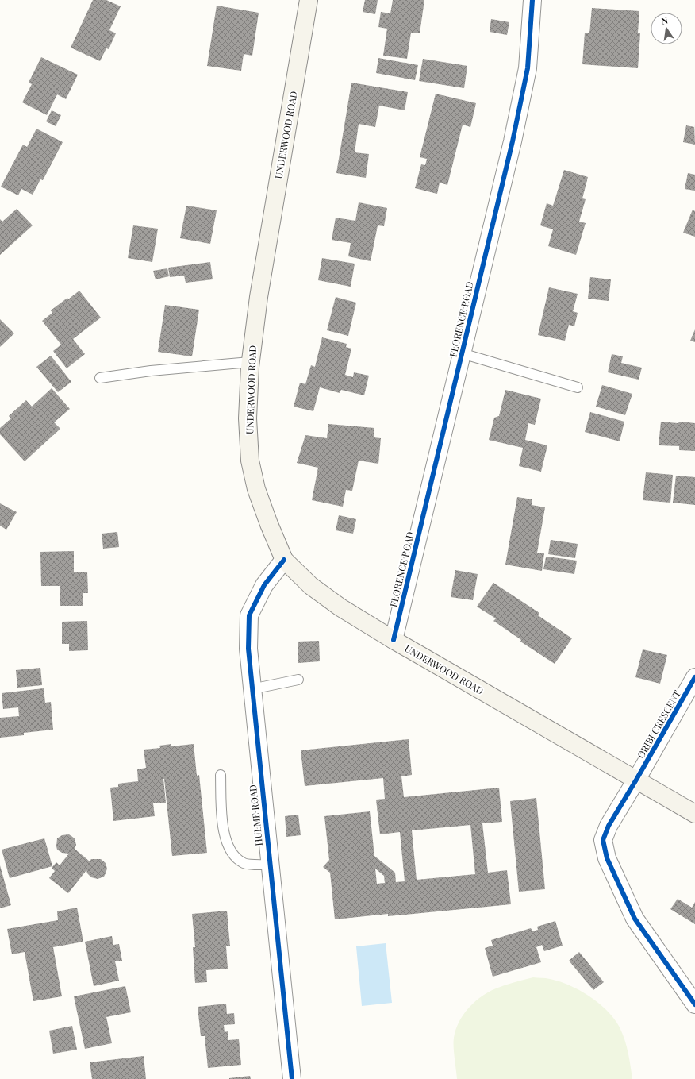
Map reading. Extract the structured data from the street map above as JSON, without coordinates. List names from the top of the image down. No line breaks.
{"streets":{"main road":["UNDERWOOD ROAD"],"street":["FLORENCE ROAD","ORIBI CRESCENT","HULME ROAD"]},"crossings":[["UNDERWOOD ROAD","FLORENCE ROAD"],["UNDERWOOD ROAD","ORIBI CRESCENT"],["UNDERWOOD ROAD","HULME ROAD"]],"north":"top"}
